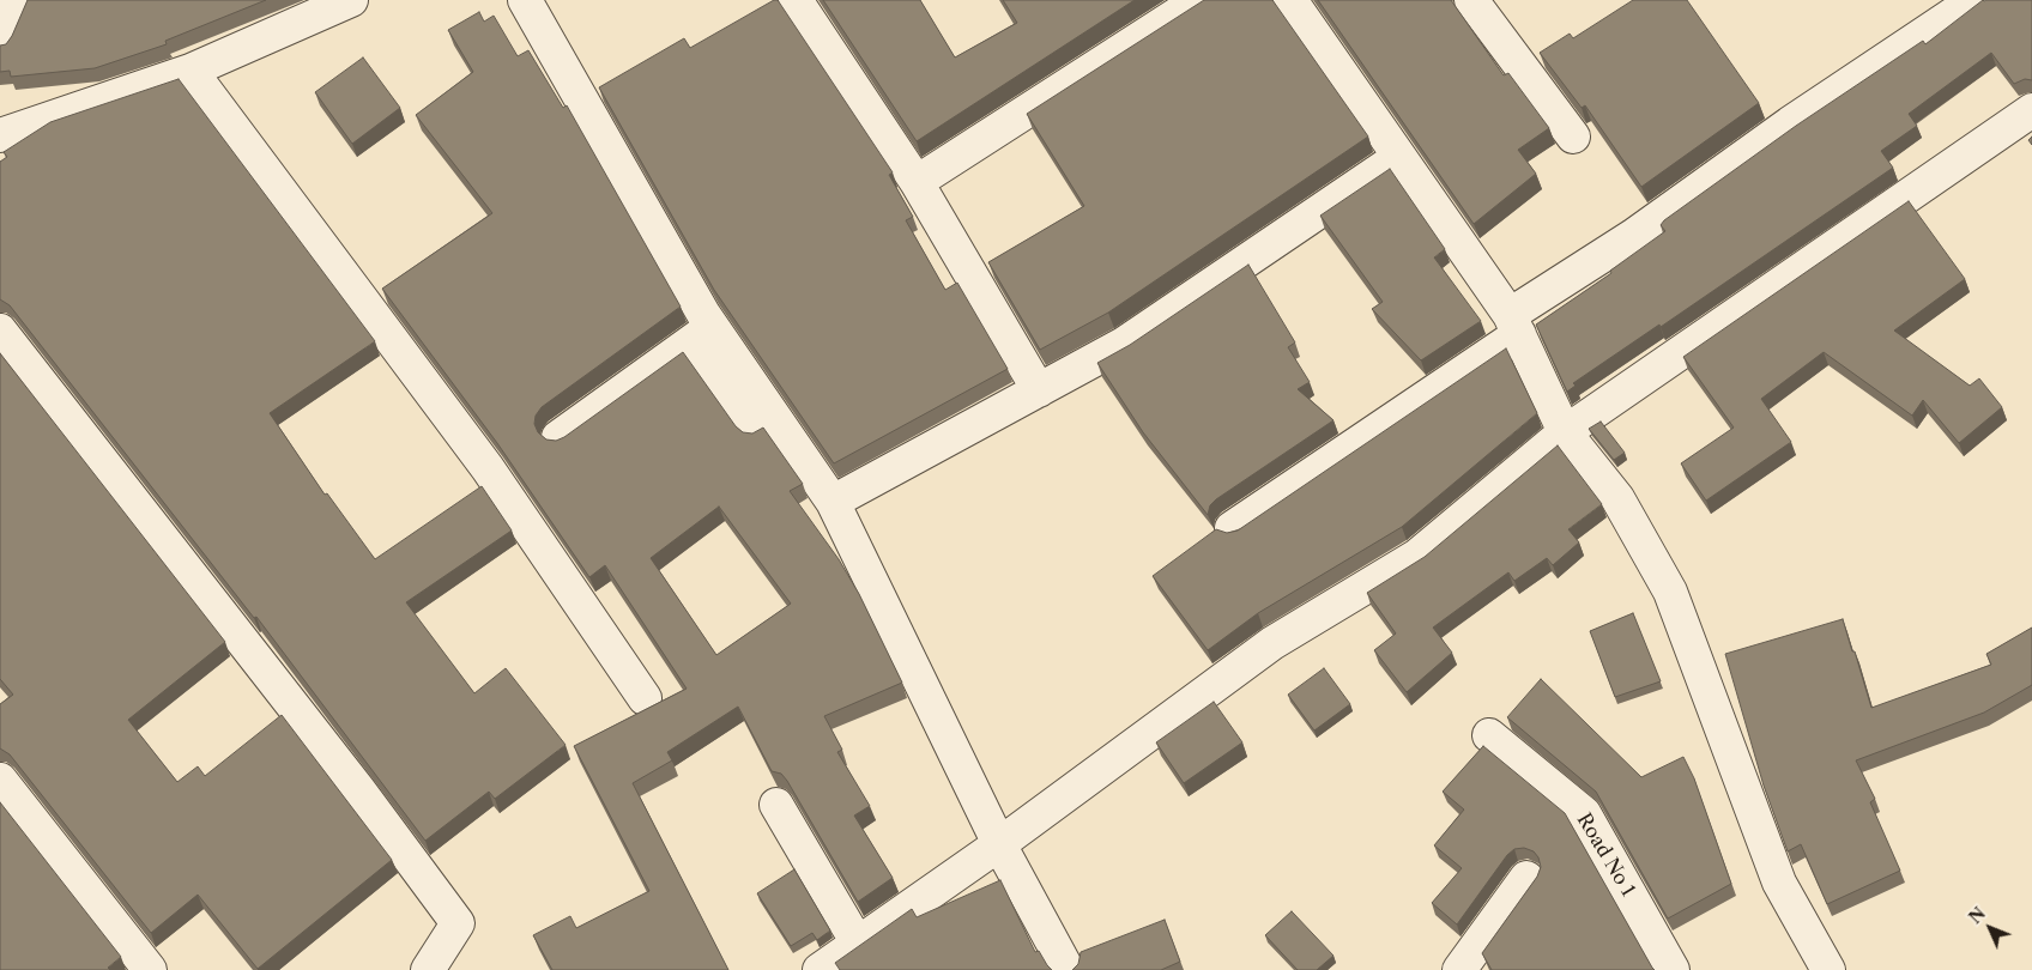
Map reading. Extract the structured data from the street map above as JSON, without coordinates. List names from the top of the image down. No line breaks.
{"streets":{"street":["Road No 1"]},"north":"top left"}
